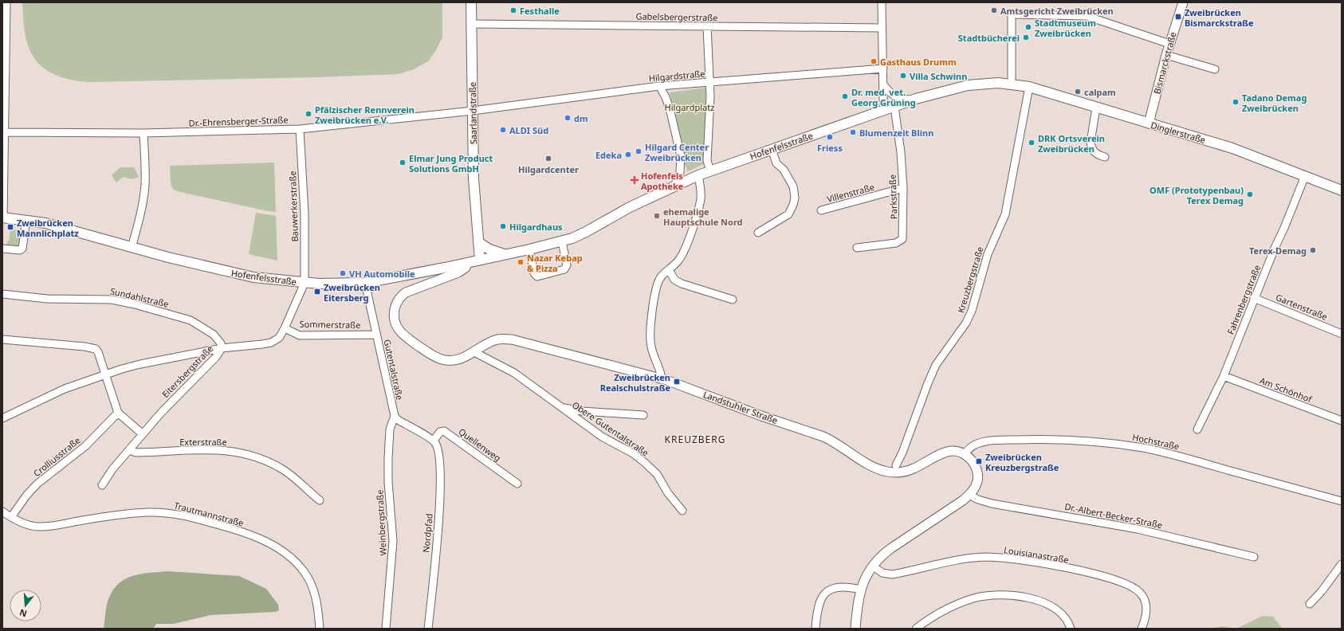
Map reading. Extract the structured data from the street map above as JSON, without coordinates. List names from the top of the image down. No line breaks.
{"streets":{"main road":["Saarlandstraße","Dinglerstraße","Hofenfelsstraße"],"street":["Gabelsbergerstraße","Bismarckstraße","Hilgardstraße","Dr.-Ehrensberger-Straße","Villenstraße","Parkstraße","Bauwerkerstraße","Kreuzbergstraße","Sundahlstraße","Fahrenbergstraße","Gartenstraße","Sommerstraße","Gutentalstraße","Eitersbergstraße","Am Schönhof","Landstuhler Straße","Obere Gutentalstraße","Exterstraße","Hochstraße","Quellenweg","Crolliusstraße","Trautmannstraße","Dr.-Albert-Becker-Straße","Weinbergstraße","Nordpfad","Louisianastraße"]},"crossings":[["Gabelsbergerstraße","Saarlandstraße"],["Bismarckstraße","Dinglerstraße"],["Hilgardstraße","Saarlandstraße"],["Hilgardstraße","Dr.-Ehrensberger-Straße"],["Saarlandstraße","Dr.-Ehrensberger-Straße"],["Saarlandstraße","Hofenfelsstraße"],["Dr.-Ehrensberger-Straße","Bauwerkerstraße"],["Dinglerstraße","Hofenfelsstraße"],["Dinglerstraße","Kreuzbergstraße"],["Dinglerstraße","Fahrenbergstraße"],["Hofenfelsstraße","Parkstraße"],["Hofenfelsstraße","Bauwerkerstraße"],["Hofenfelsstraße","Gutentalstraße"],["Hofenfelsstraße","Eitersbergstraße"],["Hofenfelsstraße","Landstuhler Straße"],["Villenstraße","Parkstraße"],["Bauwerkerstraße","Eitersbergstraße"],["Sundahlstraße","Eitersbergstraße"],["Fahrenbergstraße","Gartenstraße"],["Fahrenbergstraße","Am Schönhof"],["Sommerstraße","Gutentalstraße"],["Sommerstraße","Eitersbergstraße"],["Gutentalstraße","Weinbergstraße"],["Eitersbergstraße","Exterstraße"],["Landstuhler Straße","Obere Gutentalstraße"],["Landstuhler Straße","Hochstraße"],["Quellenweg","Nordpfad"],["Crolliusstraße","Trautmannstraße"]],"districts":["KREUZBERG"],"parks":["Hilgardplatz"],"places":{"other":["Festhalle","Amtsgericht Zweibrücken","Stadtmuseum Zweibrücken","Stadtbücherei","Gasthaus Drumm","Villa Schwinn","calpam","Dr. med. vet. Georg Grüning","Tadano Demag Zweibrücken","Pfälzischer Rennverein Zweibrücken e.V.","dm","ALDI Süd","Blumenzeit Blinn","Friess","DRK Ortsverein Zweibrücken","Hilgard Center Zweibrücken","Edeka","Hilgardcenter","Elmar Jung Product Solutions GmbH","OMF (Prototypenbau) Terex Demag","ehemalige Hauptschule Nord","Hilgardhaus","Terex-Demag","Nazar Kebap & Pizza","VH Automobile"],"transit":["Zweibrücken Bismarckstraße","Zweibrücken Mannlichplatz","Zweibrücken Eitersberg","Zweibrücken Realschulstraße","Zweibrücken Kreuzbergstraße"],"health":["Hofenfels Apotheke"]},"north":"bottom"}
